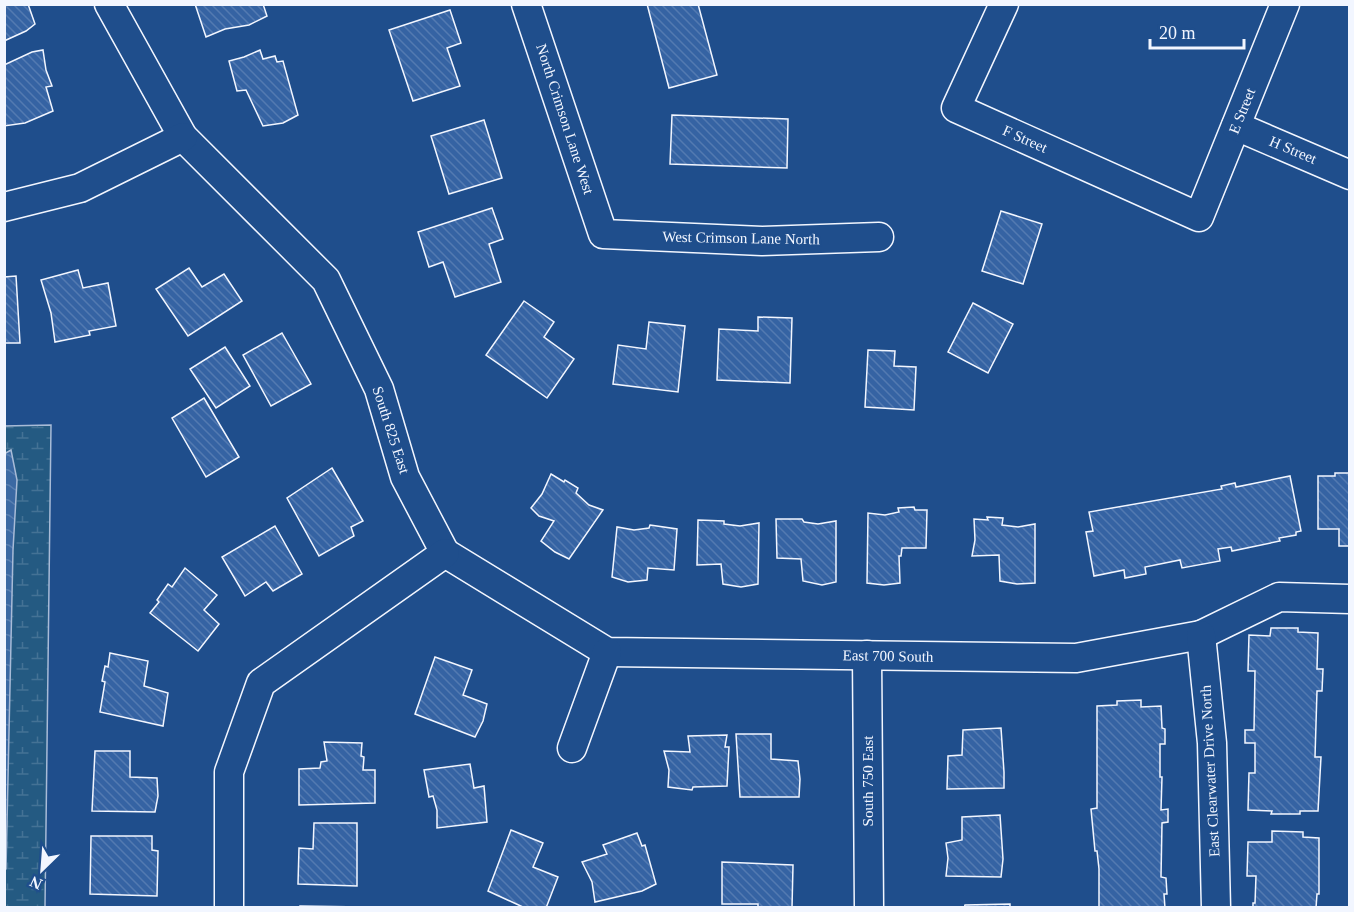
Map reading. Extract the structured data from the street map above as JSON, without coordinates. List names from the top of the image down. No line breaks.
{"streets":{"street":["E Street","North Crimson Lane West","F Street","H Street","West Crimson Lane North","South 825 East","East 700 South","East Clearwater Drive North","South 750 East"]},"crossings":[["E Street","F Street"],["E Street","H Street"],["North Crimson Lane West","West Crimson Lane North"],["East 700 South","East Clearwater Drive North"],["East 700 South","South 750 East"]],"scale_bar":"20 m","north":"bottom left"}
